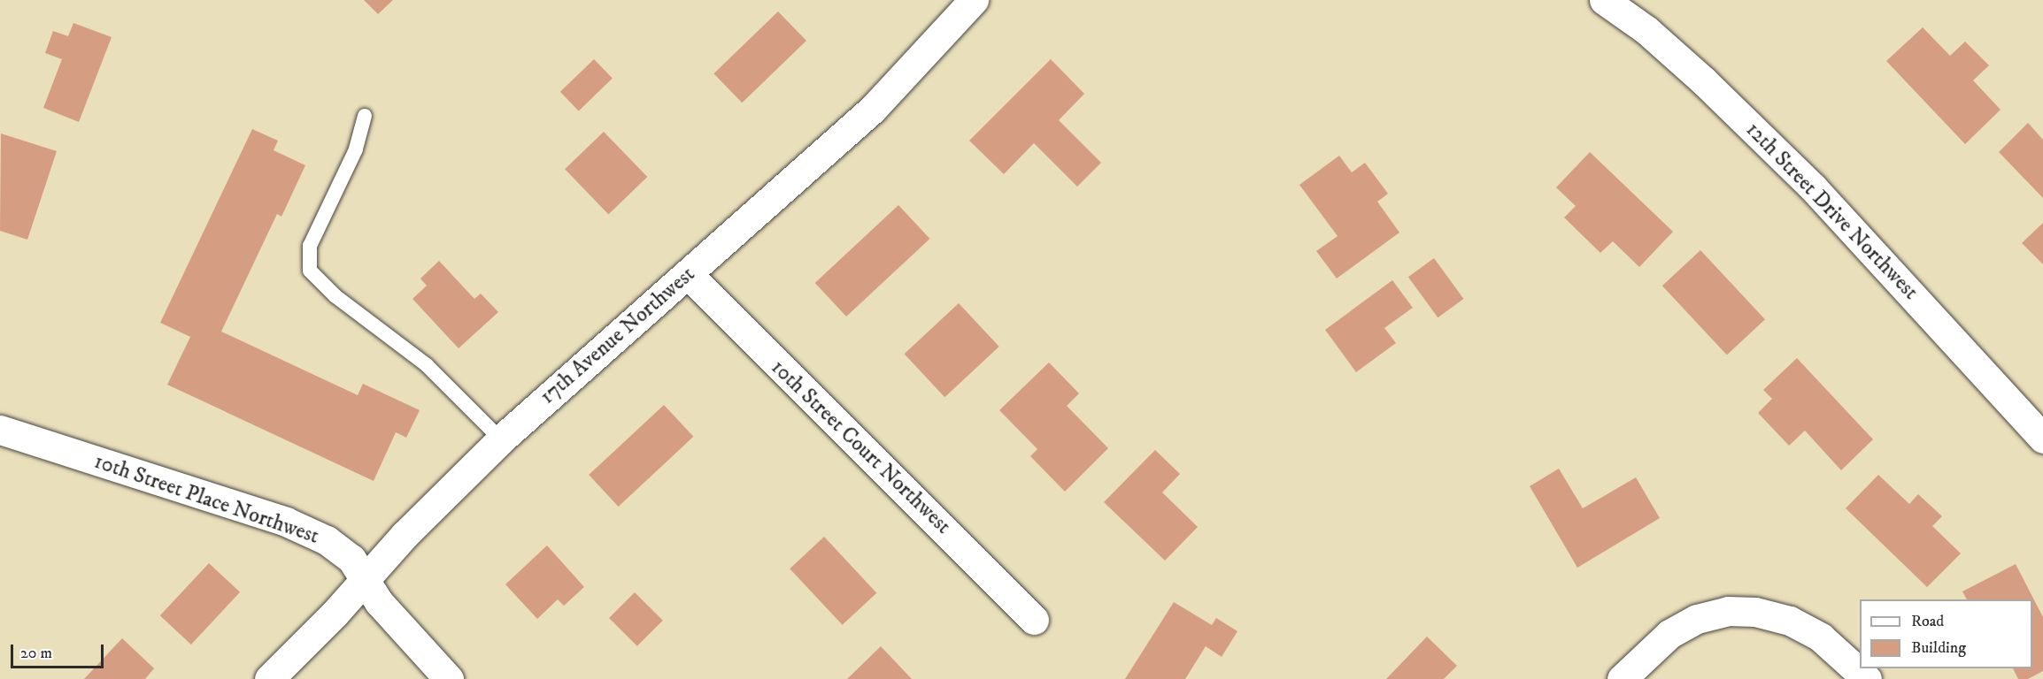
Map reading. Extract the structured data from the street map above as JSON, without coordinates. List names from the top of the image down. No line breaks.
{"streets":{"street":["12th Street Drive Northwest","17th Avenue Northwest","10th Street Court Northwest","10th Street Place Northwest"]},"crossings":[["17th Avenue Northwest","10th Street Court Northwest"],["17th Avenue Northwest","10th Street Place Northwest"]],"legend":["Road","Building"],"scale_bar":"20 m"}
